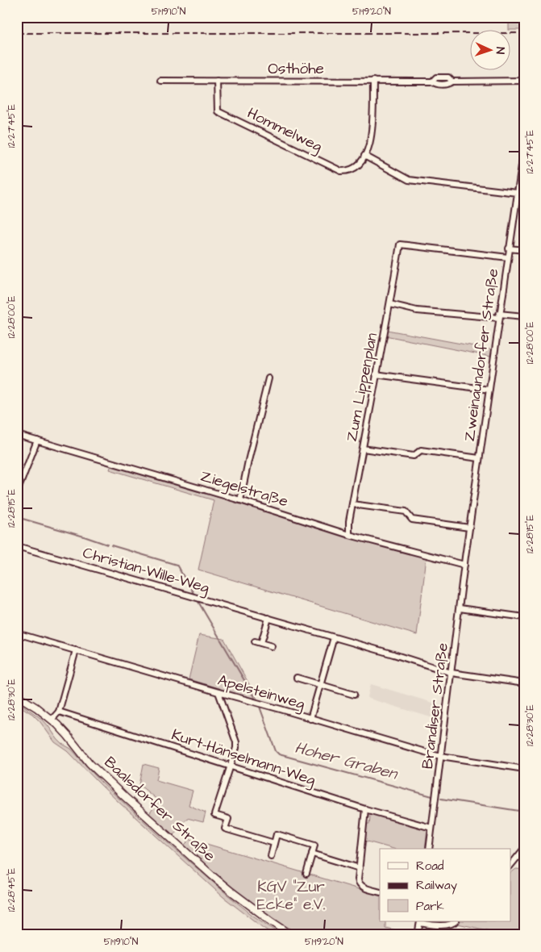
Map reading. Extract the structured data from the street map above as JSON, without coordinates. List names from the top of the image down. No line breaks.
{"streets":{"main road":["Baalsdorfer Straße"],"street":["Osthöhe","Hommelweg","Zweinaundorfer Straße","Zum Lippenplan","Ziegelstraße","Christian-Wille-Weg","Apelsteinweg","Brandiser Straße","Kurt-Hänselmann-Weg"]},"crossings":[["Osthöhe","Hommelweg"],["Zweinaundorfer Straße","Zum Lippenplan"],["Zweinaundorfer Straße","Ziegelstraße"],["Zweinaundorfer Straße","Brandiser Straße"],["Zum Lippenplan","Ziegelstraße"],["Ziegelstraße","Brandiser Straße"],["Christian-Wille-Weg","Brandiser Straße"],["Apelsteinweg","Brandiser Straße"],["Brandiser Straße","Kurt-Hänselmann-Weg"]],"water":["Hoher Graben"],"parks":["KGV \"Zur Ecke\" e.V."],"legend":["Road","Railway","Park"],"north":"right","coordinates":["51°19'10\"N","51°19'20\"N","12°27'45\"E","12°28'00\"E","12°28'15\"E","12°28'30\"E","12°28'45\"E"]}
